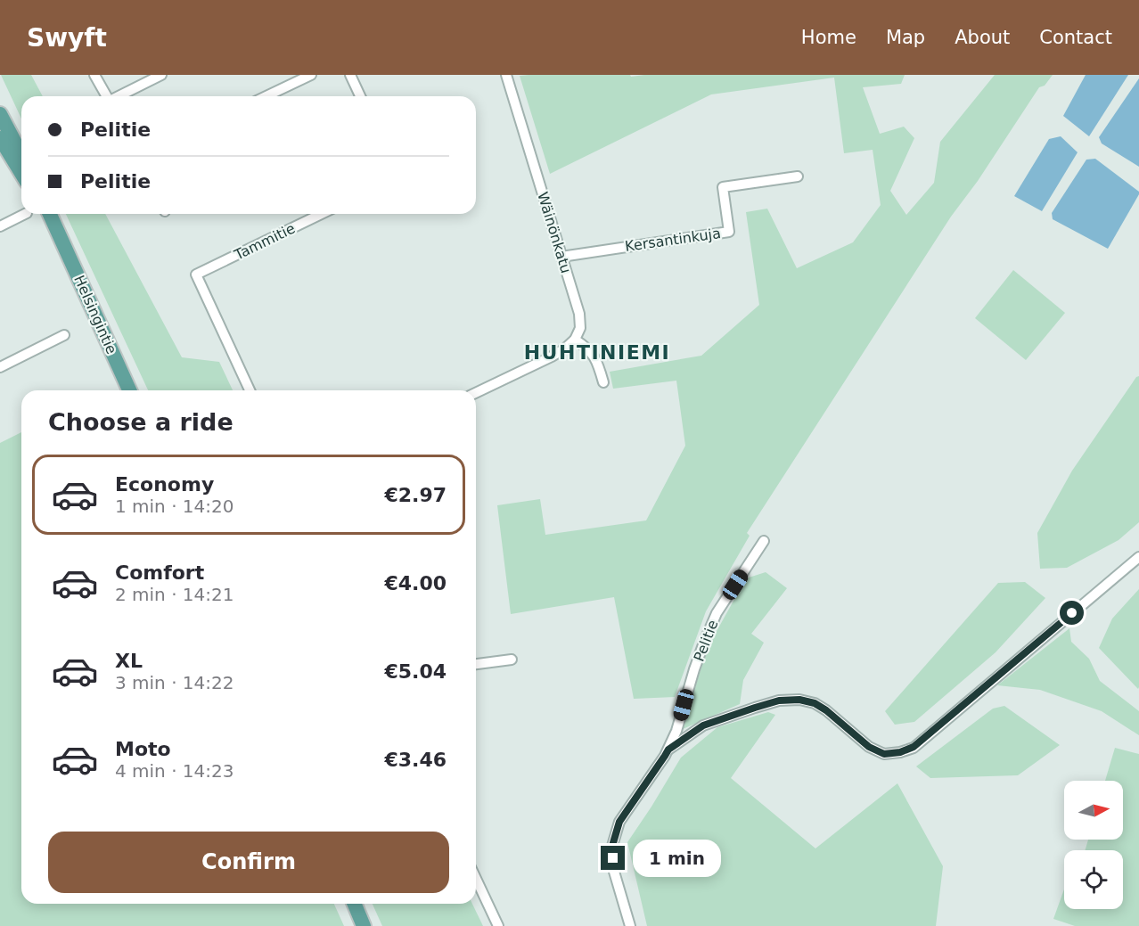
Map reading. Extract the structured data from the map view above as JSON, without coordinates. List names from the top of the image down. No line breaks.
{"streets":{"main road":["Helsingintie"],"street":["Wäinönkatu","Kersantinkuja","Tammitie","Pelitie"]},"crossings":[["Wäinönkatu","Kersantinkuja"]],"districts":["HUHTINIEMI"],"north":"right","page":{"header":"Swyft","nav":["Home","Map","About","Contact"],"banner":["Pelitie","Pelitie"],"heading":"Choose a ride","list":[{"name":"Economy","note":"1 min · 14:20","value":"€2.97"},{"name":"Comfort","note":"2 min · 14:21","value":"€4.00"},{"name":"XL","note":"3 min · 14:22","value":"€5.04"},{"name":"Moto","note":"4 min · 14:23","value":"€3.46"}],"buttons":"Confirm","bubble":"1 min"}}
